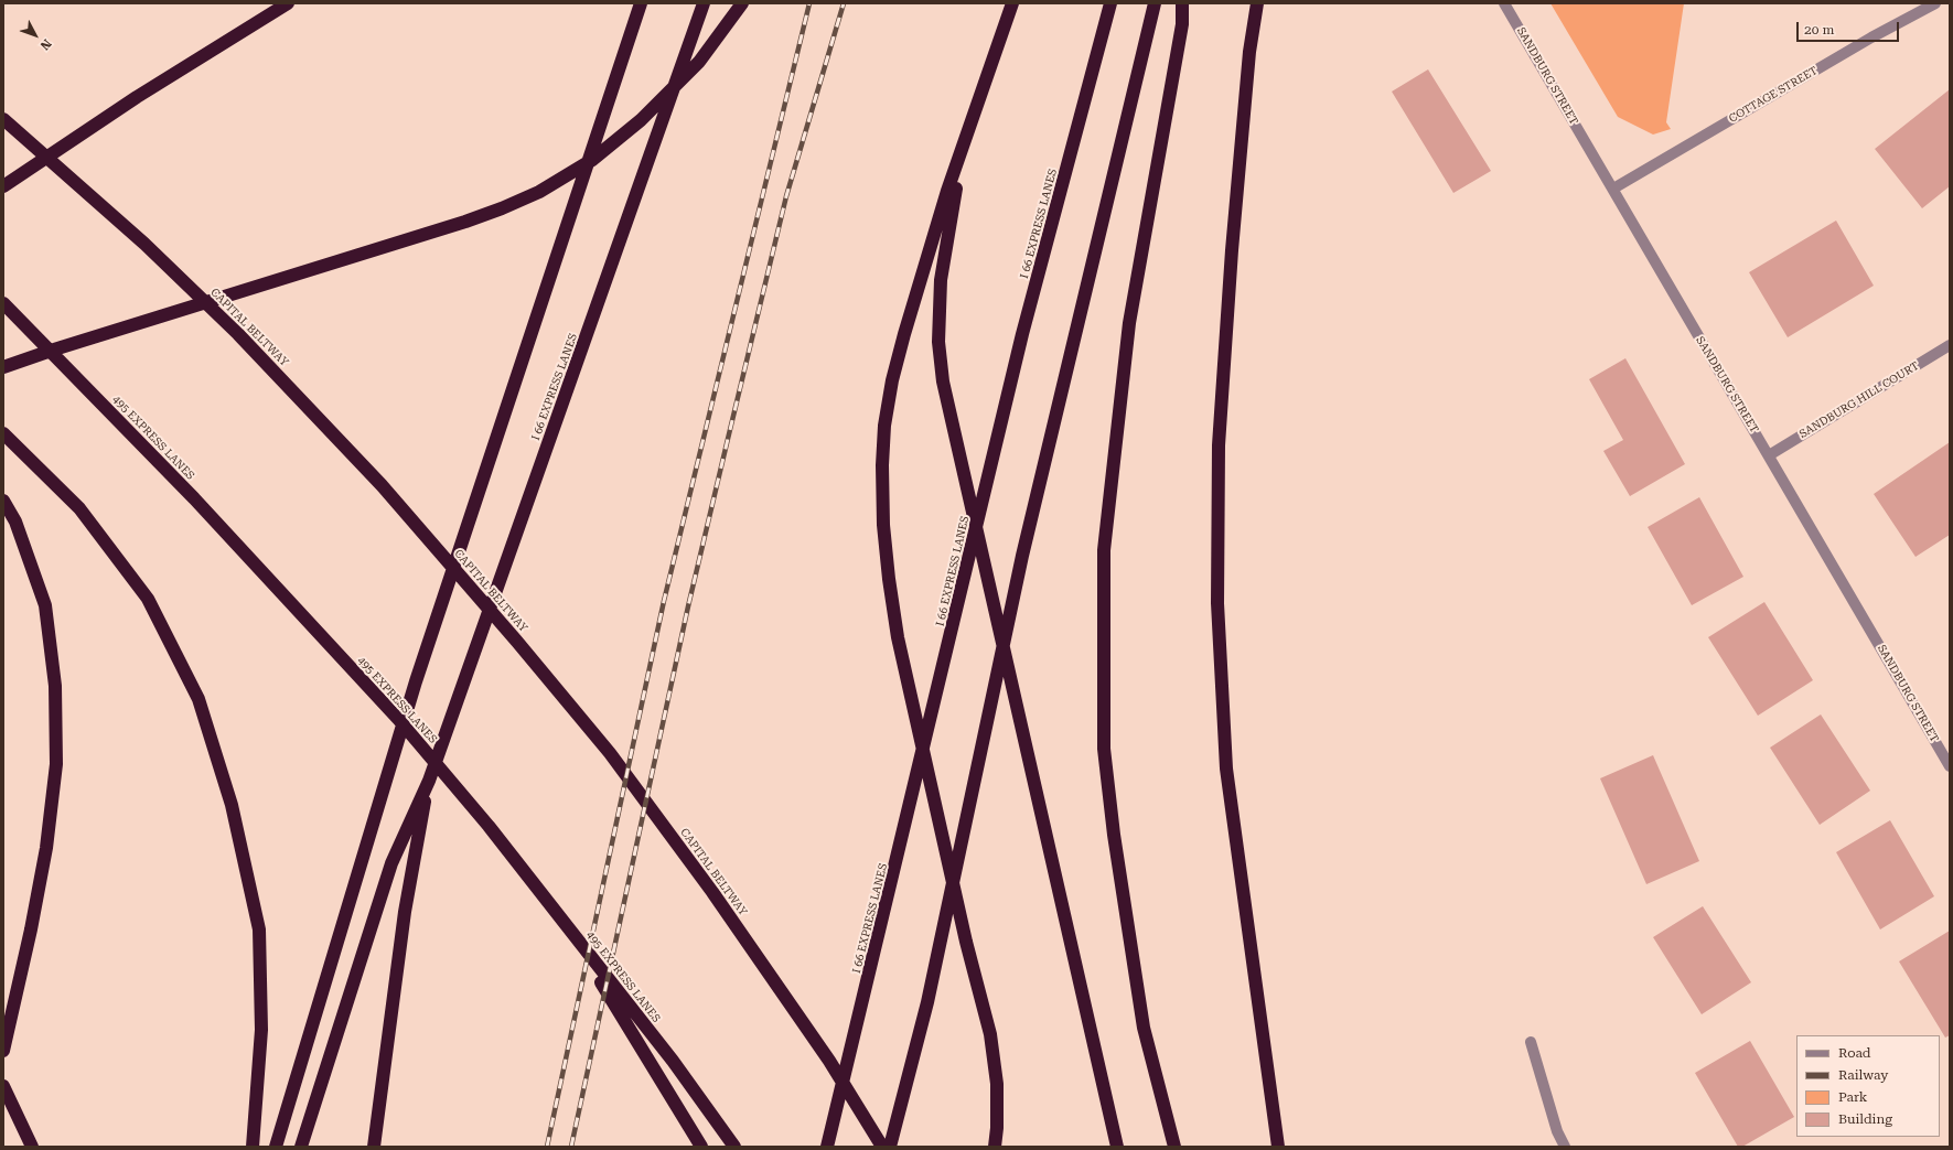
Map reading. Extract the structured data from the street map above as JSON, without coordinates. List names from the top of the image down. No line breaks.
{"streets":{"highway":["I 66 EXPRESS LANES","CAPITAL BELTWAY","495 EXPRESS LANES"],"street":["SANDBURG STREET","COTTAGE STREET","SANDBURG HILL COURT"]},"crossings":[["SANDBURG STREET","COTTAGE STREET"],["SANDBURG STREET","SANDBURG HILL COURT"]],"legend":["Road","Railway","Park","Building"],"scale_bar":"20 m","north":"bottom right"}
